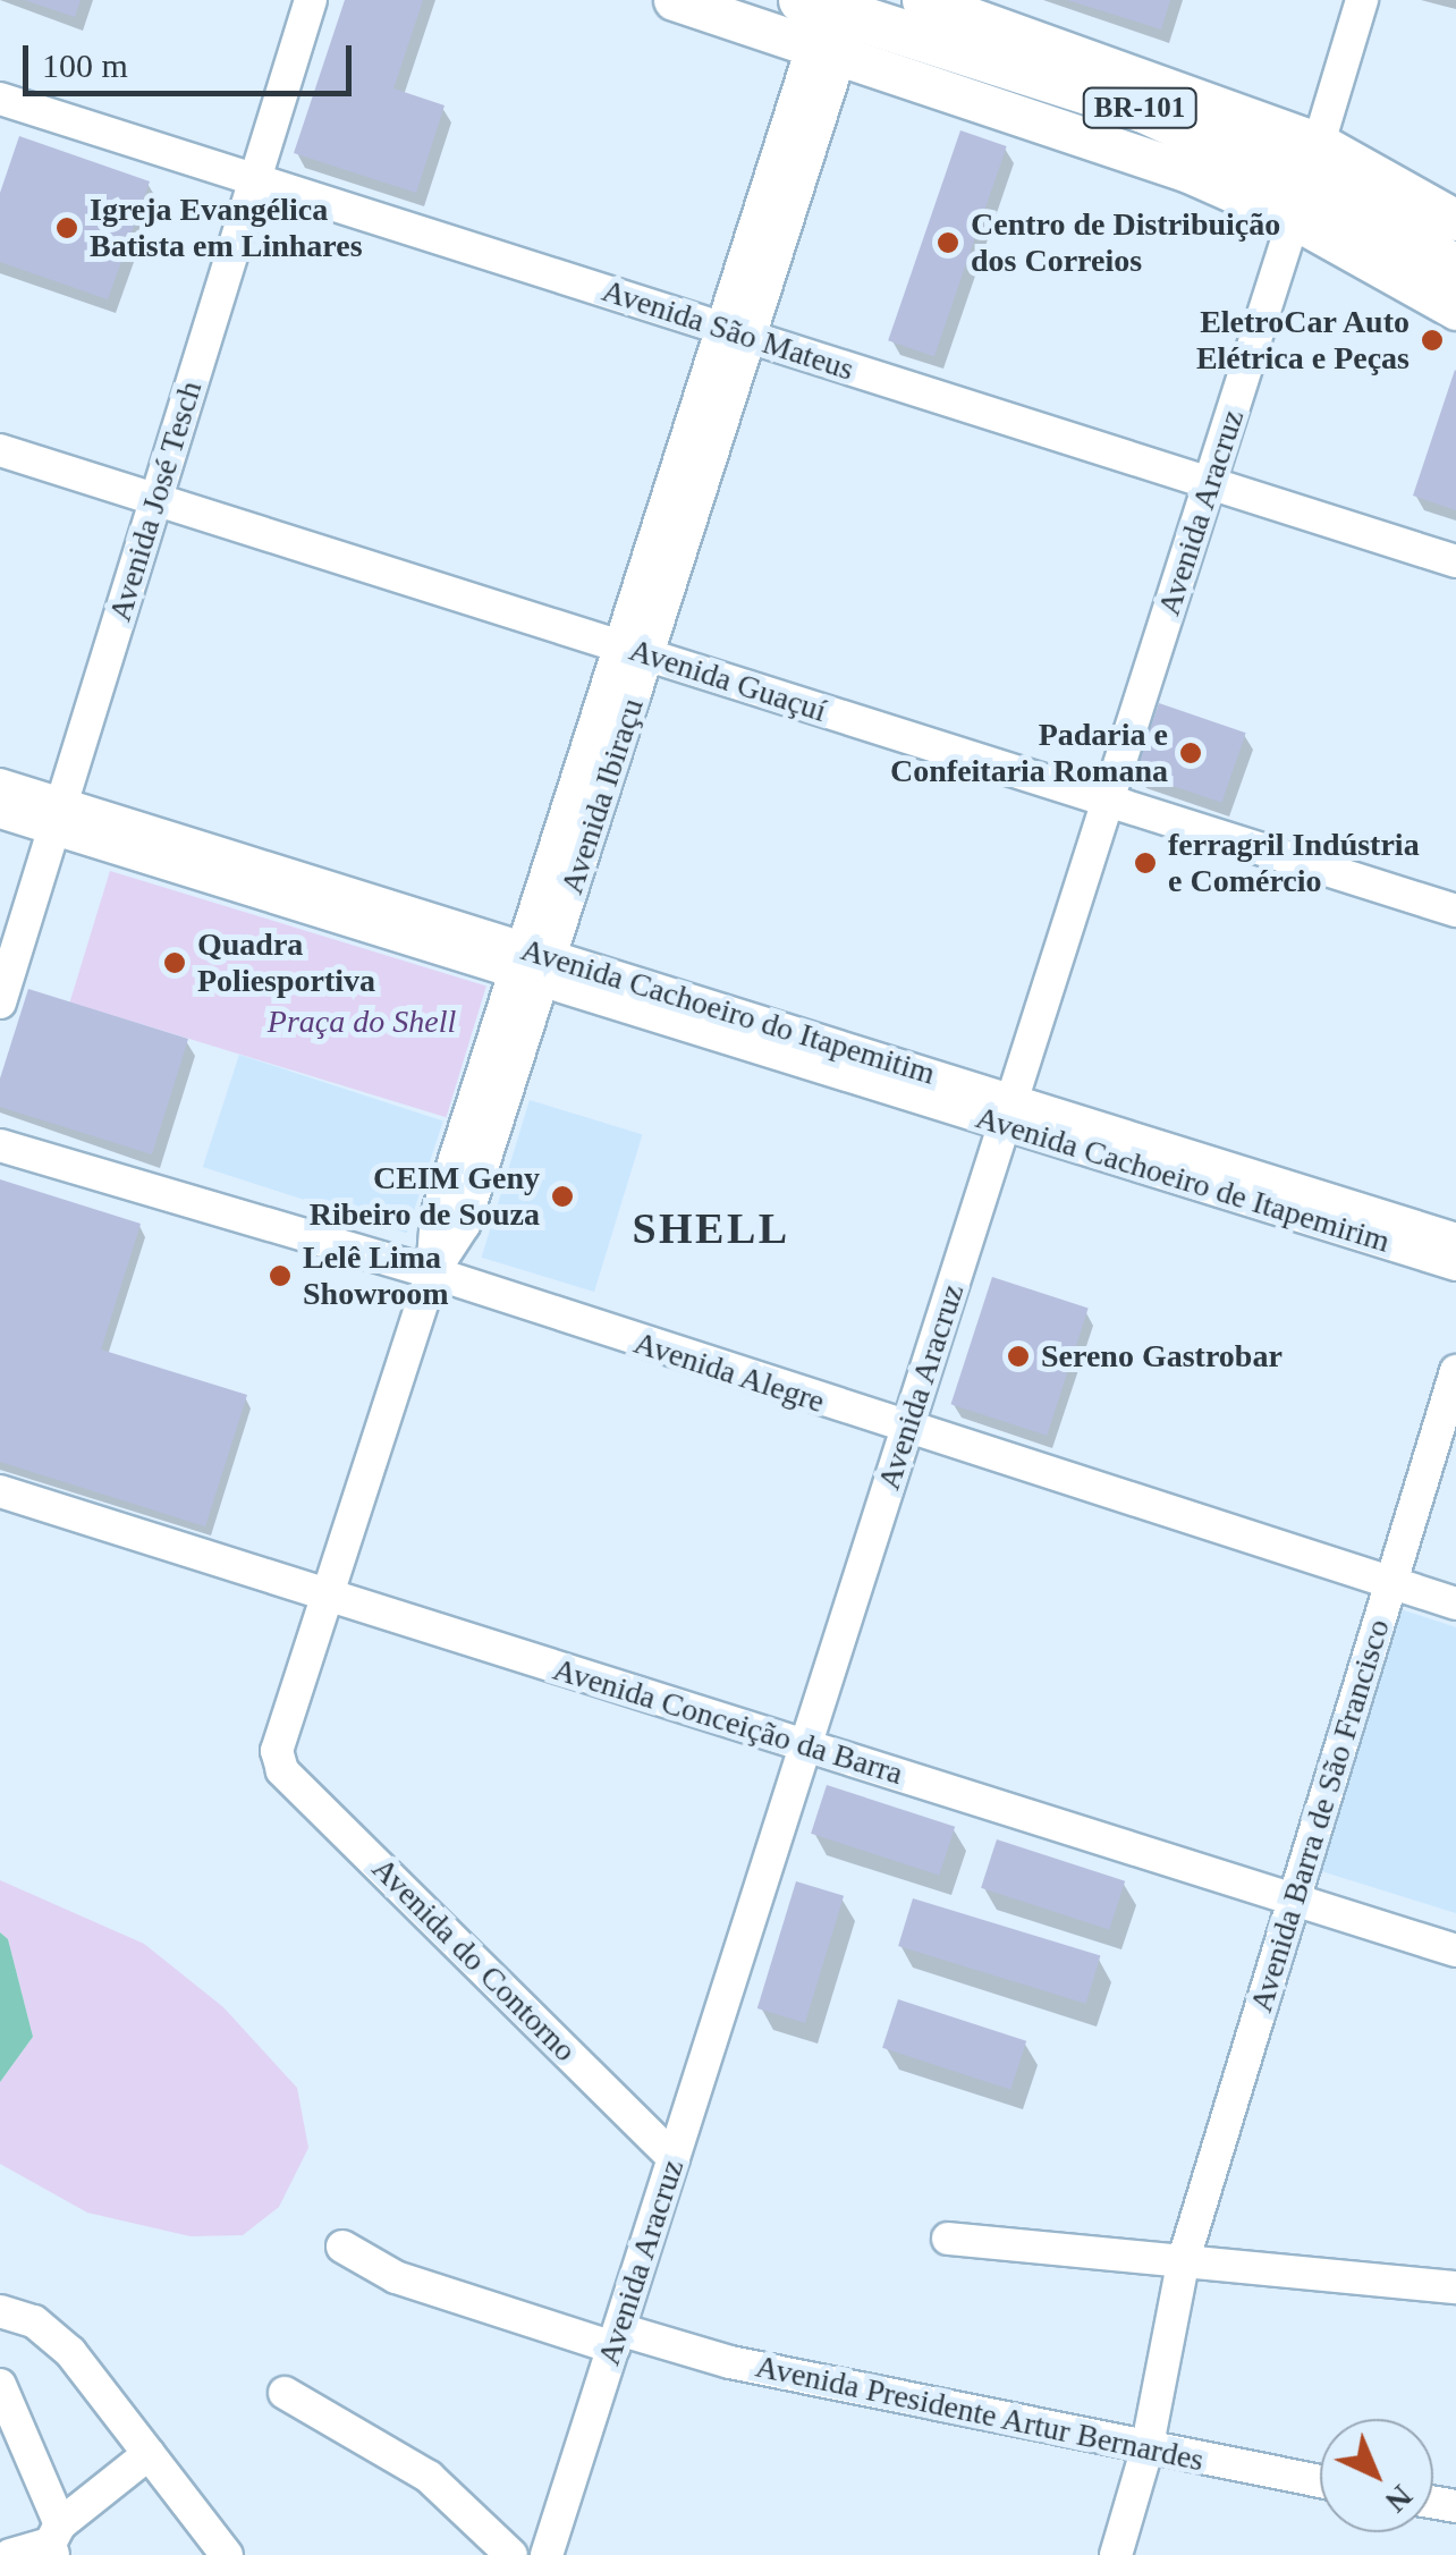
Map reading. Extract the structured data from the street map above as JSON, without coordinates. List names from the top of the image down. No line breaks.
{"streets":{"highway":["BR-101"],"street":["Avenida São Mateus","Avenida José Tesch","Avenida Aracruz","Avenida Guaçuí","Avenida Ibiraçu","Avenida Cachoeiro de Itapemirim","Avenida Alegre","Avenida Conceição da Barra","Avenida Barra de São Francisco","Avenida do Contorno","Avenida Presidente Artur Bernardes"]},"crossings":[["Avenida São Mateus","Avenida José Tesch"],["Avenida São Mateus","Avenida Aracruz"],["Avenida São Mateus","Avenida Ibiraçu"],["Avenida José Tesch","Avenida Guaçuí"],["Avenida José Tesch","Avenida Cachoeiro de Itapemirim"],["Avenida Aracruz","Avenida Guaçuí"],["Avenida Aracruz","Avenida Cachoeiro de Itapemirim"],["Avenida Aracruz","Avenida Alegre"],["Avenida Aracruz","Avenida Conceição da Barra"],["Avenida Aracruz","Avenida do Contorno"],["Avenida Aracruz","Avenida Presidente Artur Bernardes"],["Avenida Guaçuí","Avenida Ibiraçu"],["Avenida Ibiraçu","Avenida Cachoeiro de Itapemirim"],["Avenida Ibiraçu","Avenida Alegre"],["Avenida Ibiraçu","Avenida Conceição da Barra"],["Avenida Ibiraçu","Avenida do Contorno"],["Avenida Alegre","Avenida Barra de São Francisco"],["Avenida Conceição da Barra","Avenida Barra de São Francisco"],["Avenida Barra de São Francisco","Avenida Presidente Artur Bernardes"]],"districts":["SHELL"],"parks":["Praça do Shell"],"places":["Igreja Evangélica Batista em Linhares","Centro de Distribuição dos Correios","EletroCar Auto Elétrica e Peças","Padaria e Confeitaria Romana","ferragril Indústria e Comércio","Quadra Poliesportiva","CEIM Geny Ribeiro de Souza","Lelê Lima Showroom","Sereno Gastrobar"],"scale_bar":"100 m","north":"bottom right"}
